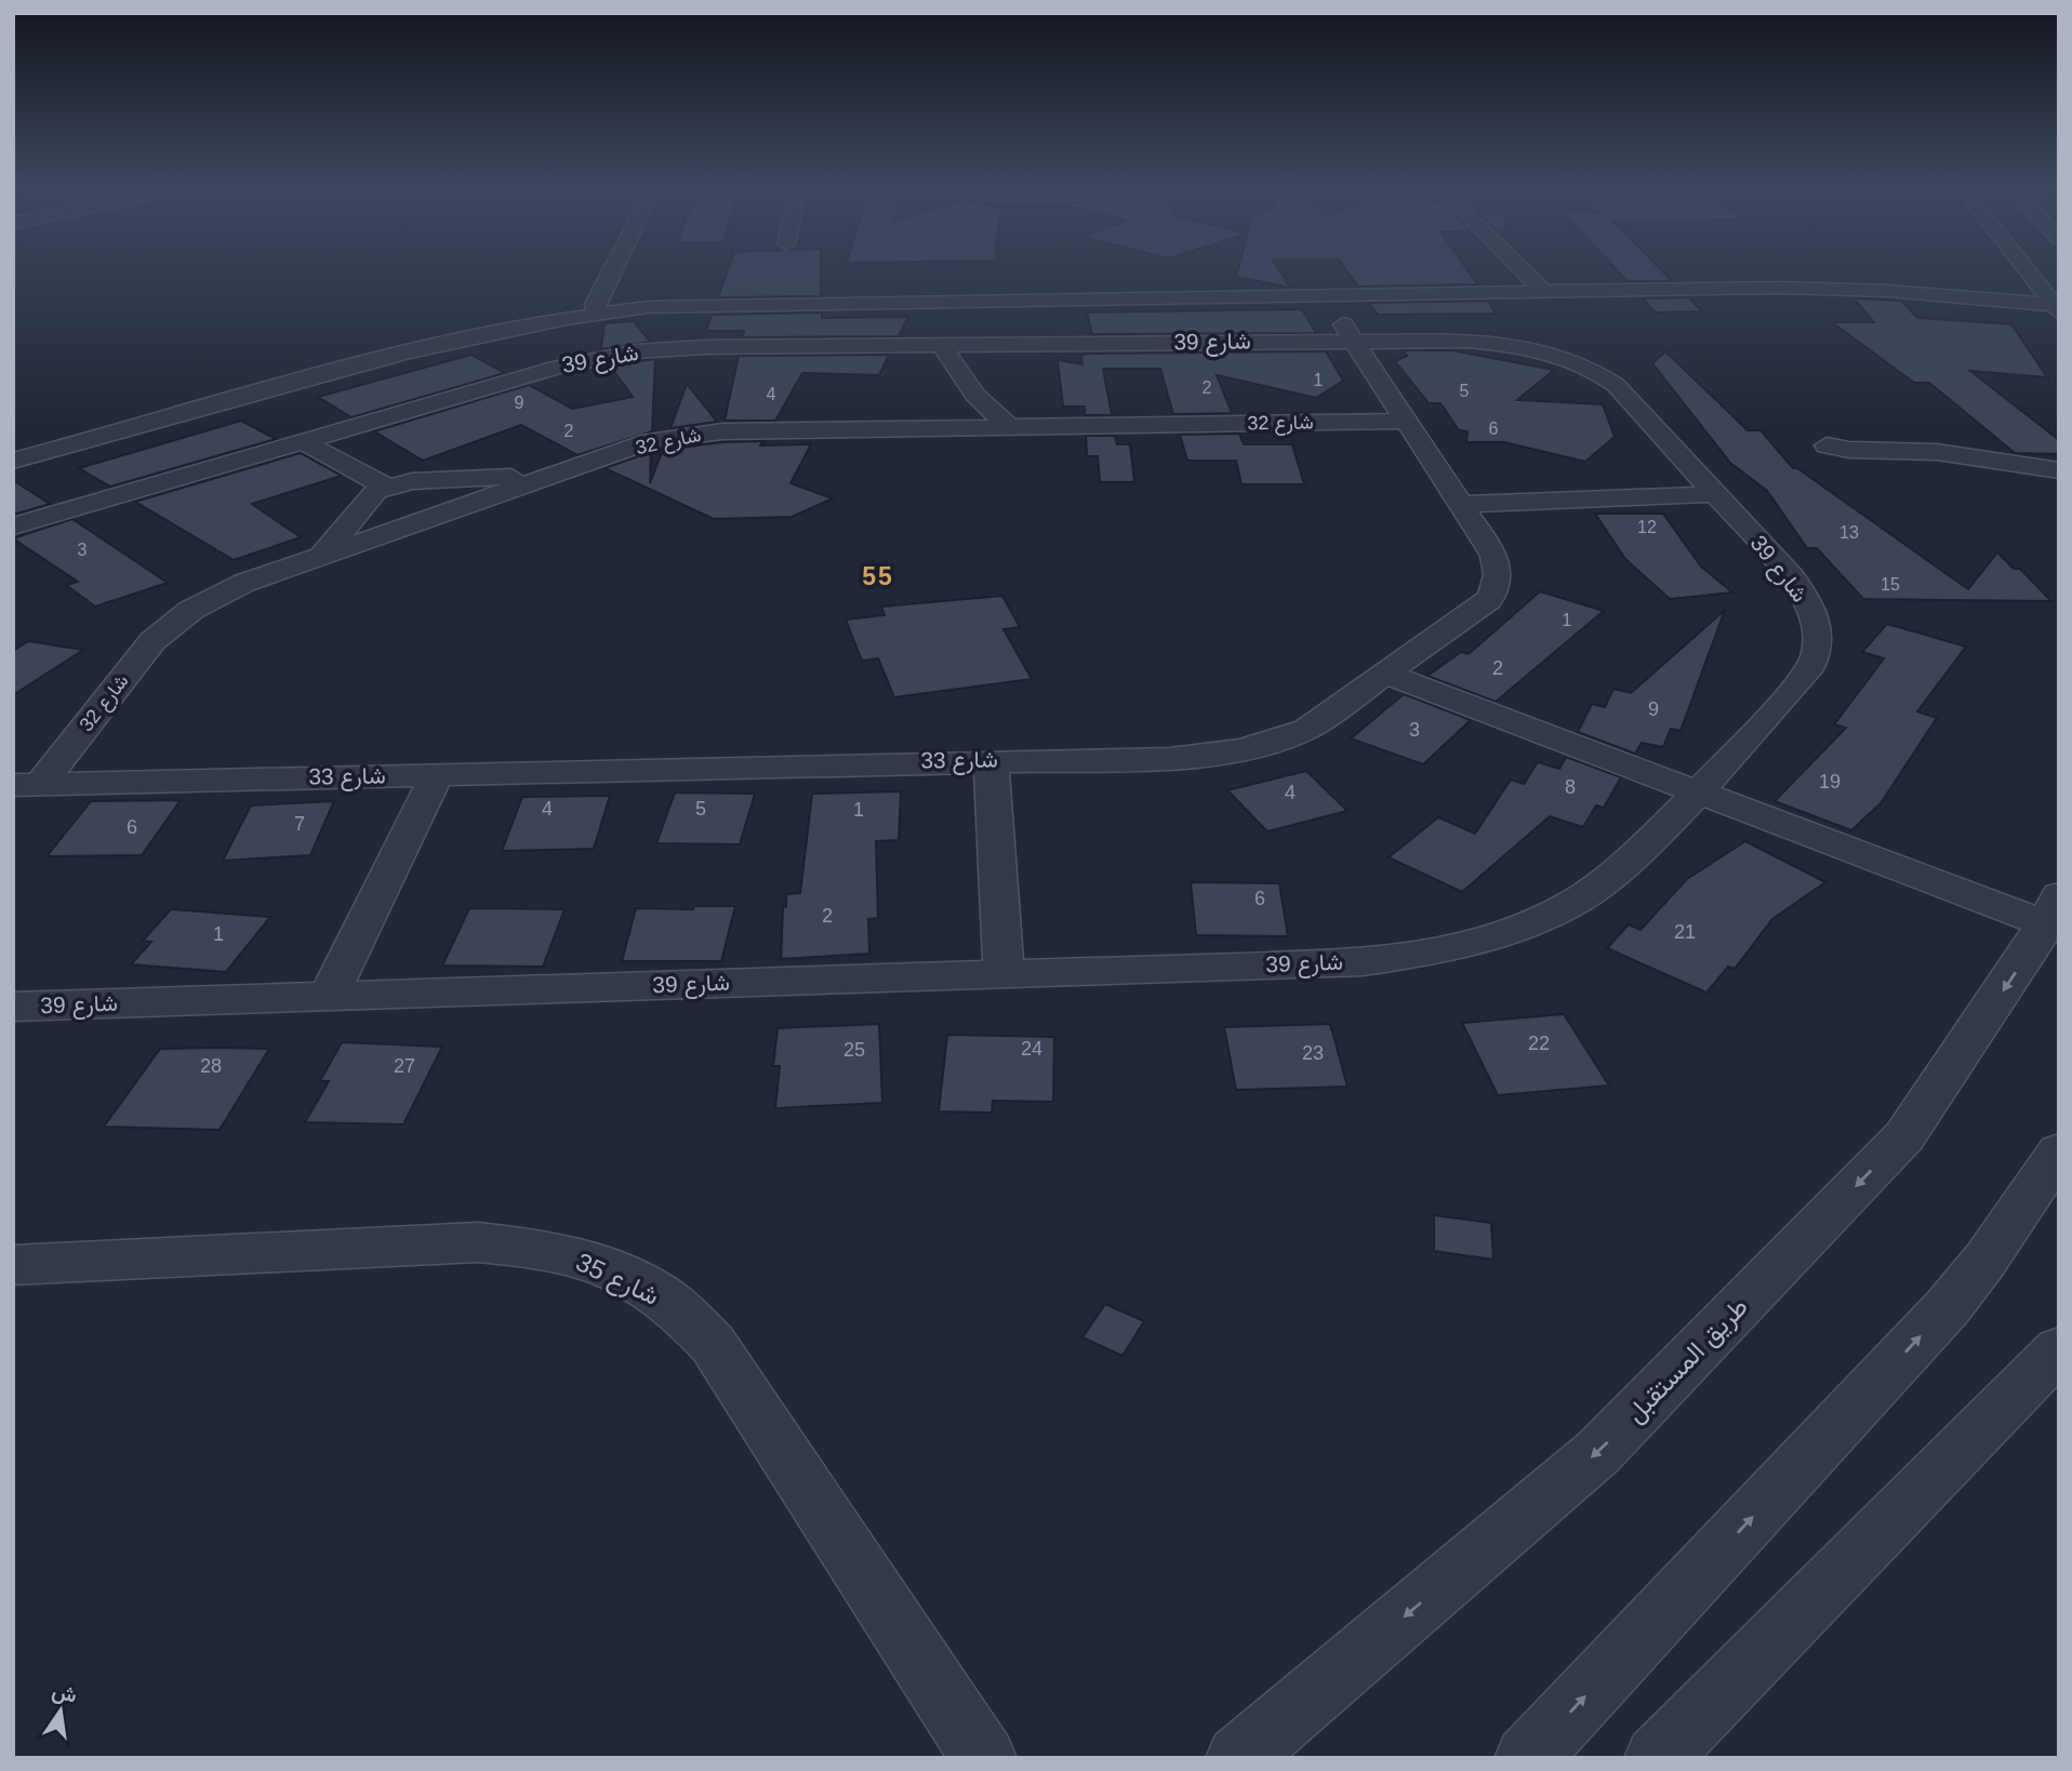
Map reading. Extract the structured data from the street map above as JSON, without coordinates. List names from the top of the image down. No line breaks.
{"streets":{"street":["شارع 39","شارع 32","شارع 33","شارع 35","طريق المستقبل"]},"crossings":[["شارع 39","شارع 33"],["شارع 32","شارع 33"]],"districts":["55"],"house_numbers":["1","2","5","4","9","6","2","12","13","3","15","1","2","9","3","19","8","4","4","5","1","7","6","6","2","21","1","22","24","25","23","28","27"],"north":"top"}
